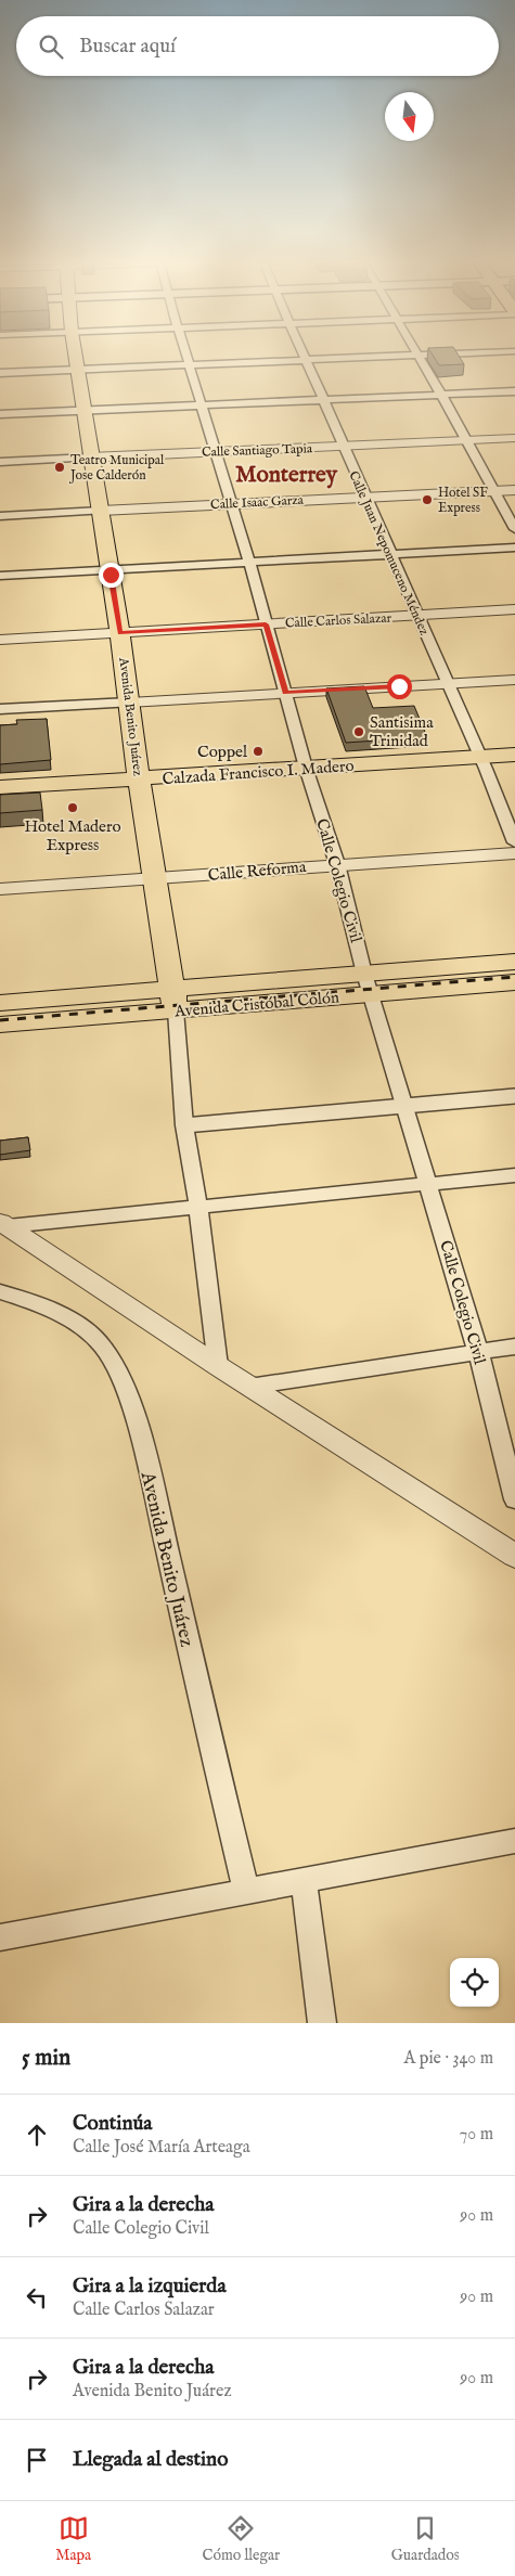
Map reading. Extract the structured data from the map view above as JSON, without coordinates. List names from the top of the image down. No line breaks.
{"streets":{"main road":["Avenida Benito Juárez","Calzada Francisco I. Madero","Avenida Cristóbal Colón"],"street":["Calle Santiago Tapia","Calle Isaac Garza","Calle Juan Nepomuceno Méndez","Calle Carlos Salazar","Calle Reforma","Calle Colegio Civil"]},"crossings":[["Calle Santiago Tapia","Calle Juan Nepomuceno Méndez"],["Calle Santiago Tapia","Avenida Benito Juárez"],["Calle Santiago Tapia","Calle Colegio Civil"],["Calle Isaac Garza","Calle Juan Nepomuceno Méndez"],["Calle Isaac Garza","Avenida Benito Juárez"],["Calle Isaac Garza","Calle Colegio Civil"],["Calle Juan Nepomuceno Méndez","Calle Carlos Salazar"],["Calle Juan Nepomuceno Méndez","Calzada Francisco I. Madero"],["Calle Carlos Salazar","Avenida Benito Juárez"],["Calle Carlos Salazar","Calle Colegio Civil"],["Avenida Benito Juárez","Calzada Francisco I. Madero"],["Avenida Benito Juárez","Calle Reforma"],["Avenida Benito Juárez","Avenida Cristóbal Colón"],["Calzada Francisco I. Madero","Calle Colegio Civil"],["Calle Reforma","Calle Colegio Civil"],["Calle Colegio Civil","Avenida Cristóbal Colón"]],"districts":["Monterrey"],"places":["Teatro Municipal Jose Calderón","Hotel SF Express","Santisima Trinidad","Coppel","Hotel Madero Express"],"north":"bottom","page":{"search":"Buscar aquí","heading":["5 min","A pie · 340 m"],"list":[["Continúa","Calle José María Arteaga","70 m"],["Gira a la derecha","Calle Colegio Civil","90 m"],["Gira a la izquierda","Calle Carlos Salazar","90 m"],["Gira a la derecha","Avenida Benito Juárez","90 m"],"Llegada al destino"],"nav":["Mapa","Cómo llegar","Guardados"]}}
